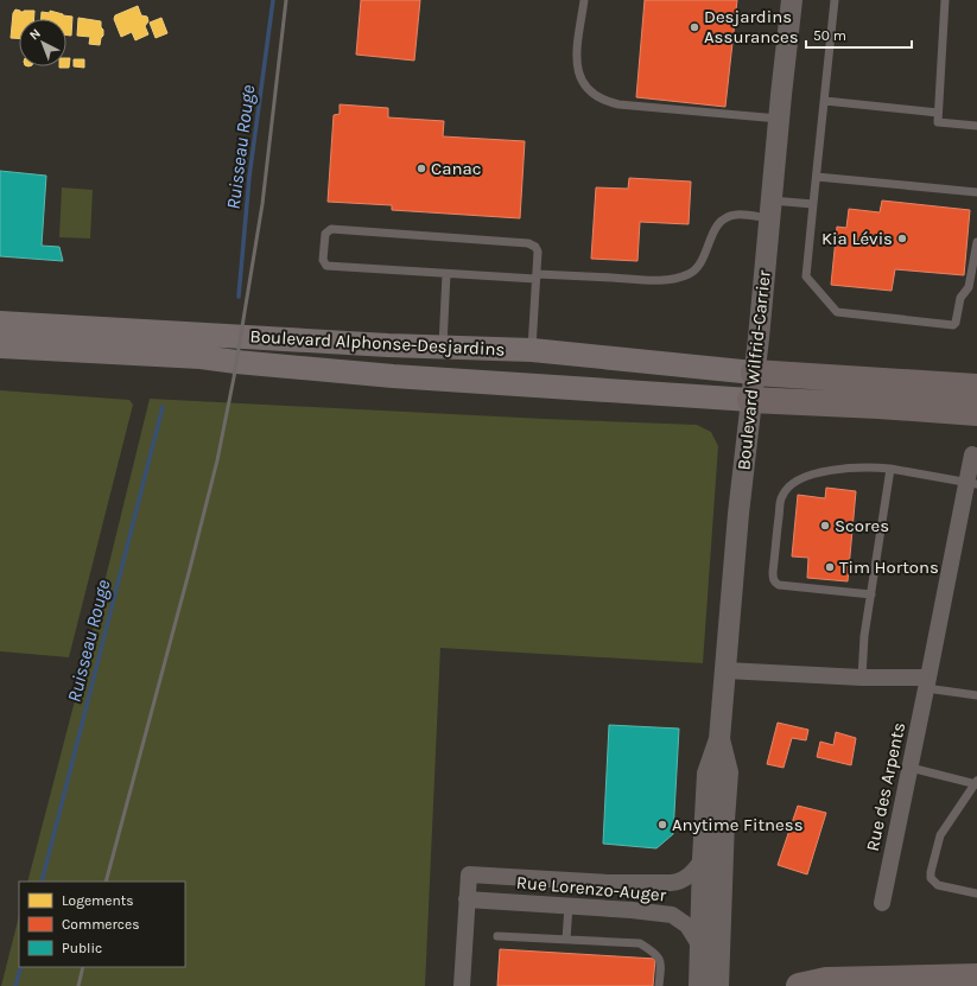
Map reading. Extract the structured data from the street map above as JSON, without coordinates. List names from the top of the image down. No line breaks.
{"streets":{"main road":["Boulevard Alphonse-Desjardins"],"street":["Boulevard Wilfrid-Carrier","Rue des Arpents","Rue Lorenzo-Auger"]},"crossings":[["Boulevard Alphonse-Desjardins","Boulevard Wilfrid-Carrier"],["Boulevard Wilfrid-Carrier","Rue Lorenzo-Auger"]],"water":["Ruisseau Rouge"],"places":["Desjardins Assurances","Canac","Kia Lévis","Scores","Tim Hortons","Anytime Fitness"],"legend":["Logements","Commerces","Public"],"scale_bar":"50 m","north":"top left"}
